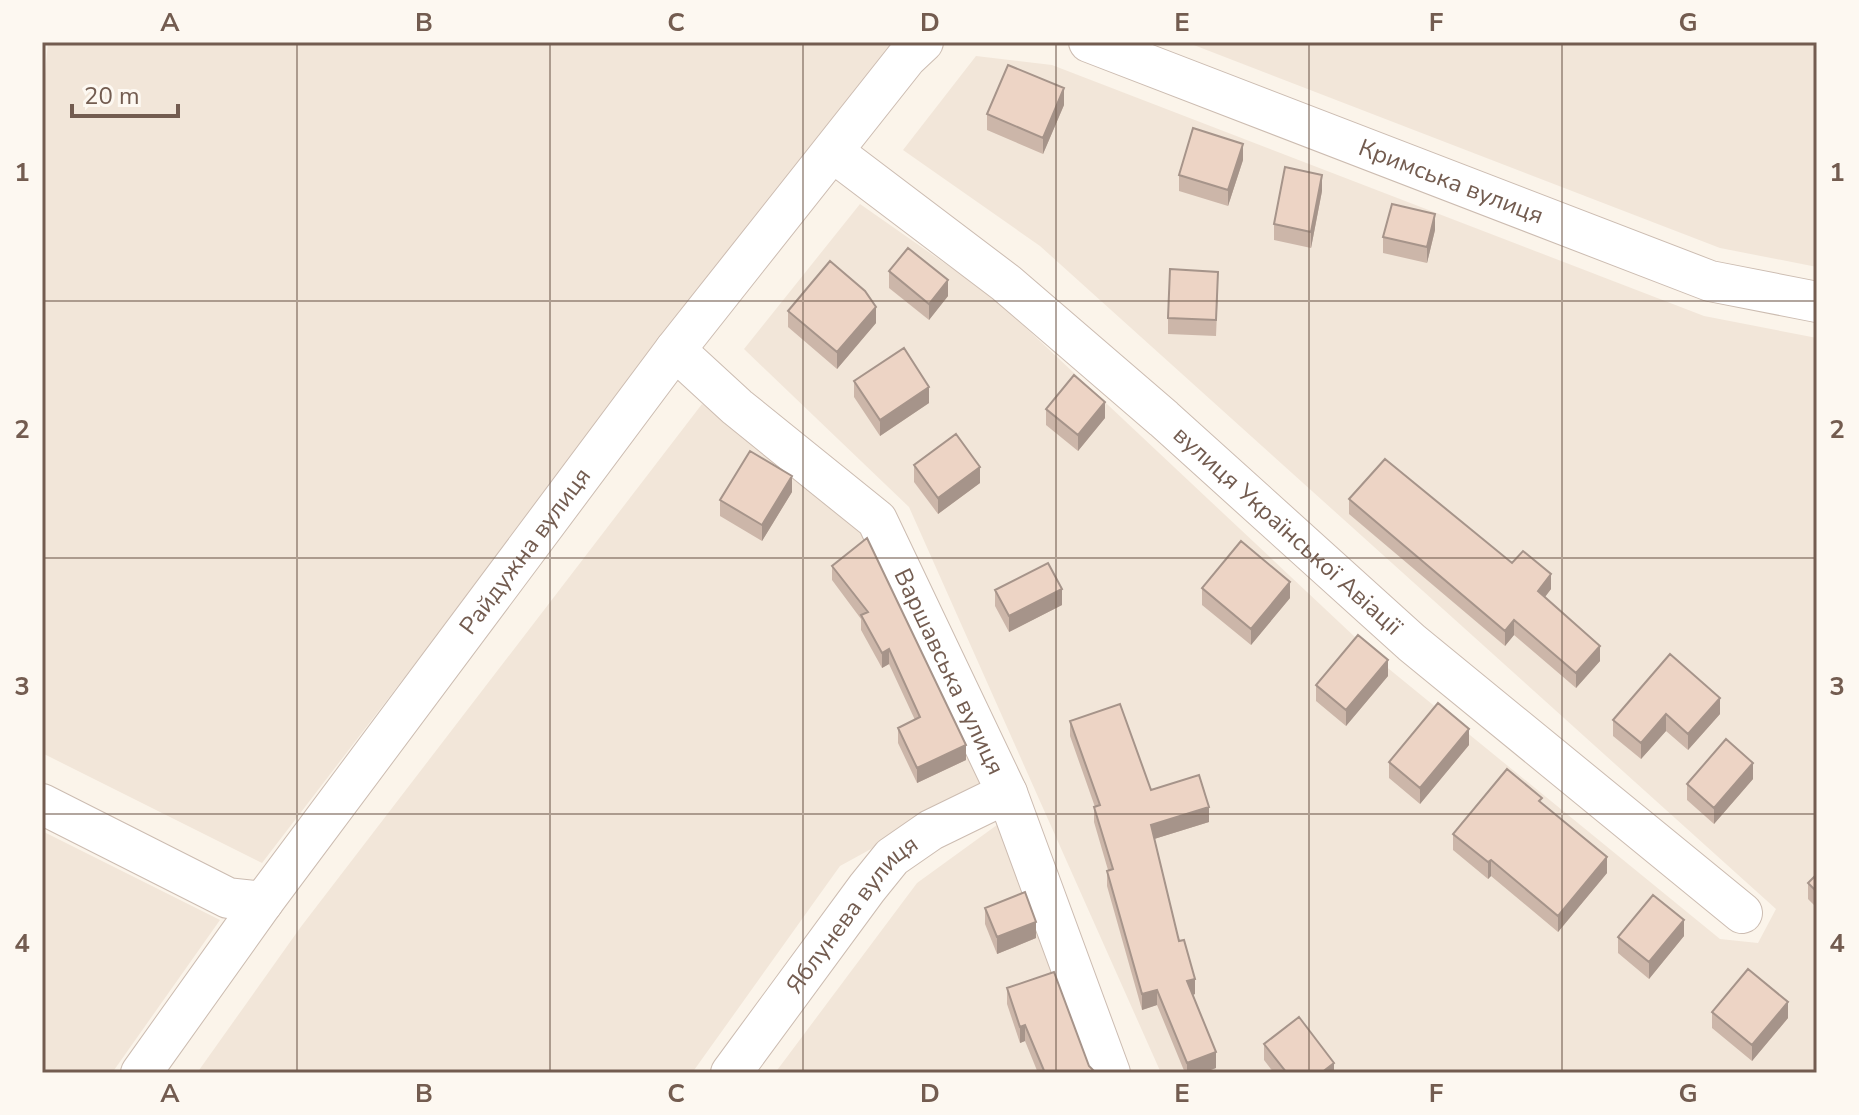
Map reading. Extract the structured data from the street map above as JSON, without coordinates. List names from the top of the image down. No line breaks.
{"streets":{"street":["Кримська вулиця","вулиця Української Авіації","Райдужна вулиця","Варшавська вулиця","Яблунева вулиця"]},"crossings":[["вулиця Української Авіації","Райдужна вулиця"],["Райдужна вулиця","Варшавська вулиця"],["Варшавська вулиця","Яблунева вулиця"]],"scale_bar":"20 m","grid":{"columns":["A","B","C","D","E","F","G"],"rows":["1","2","3","4"]}}
